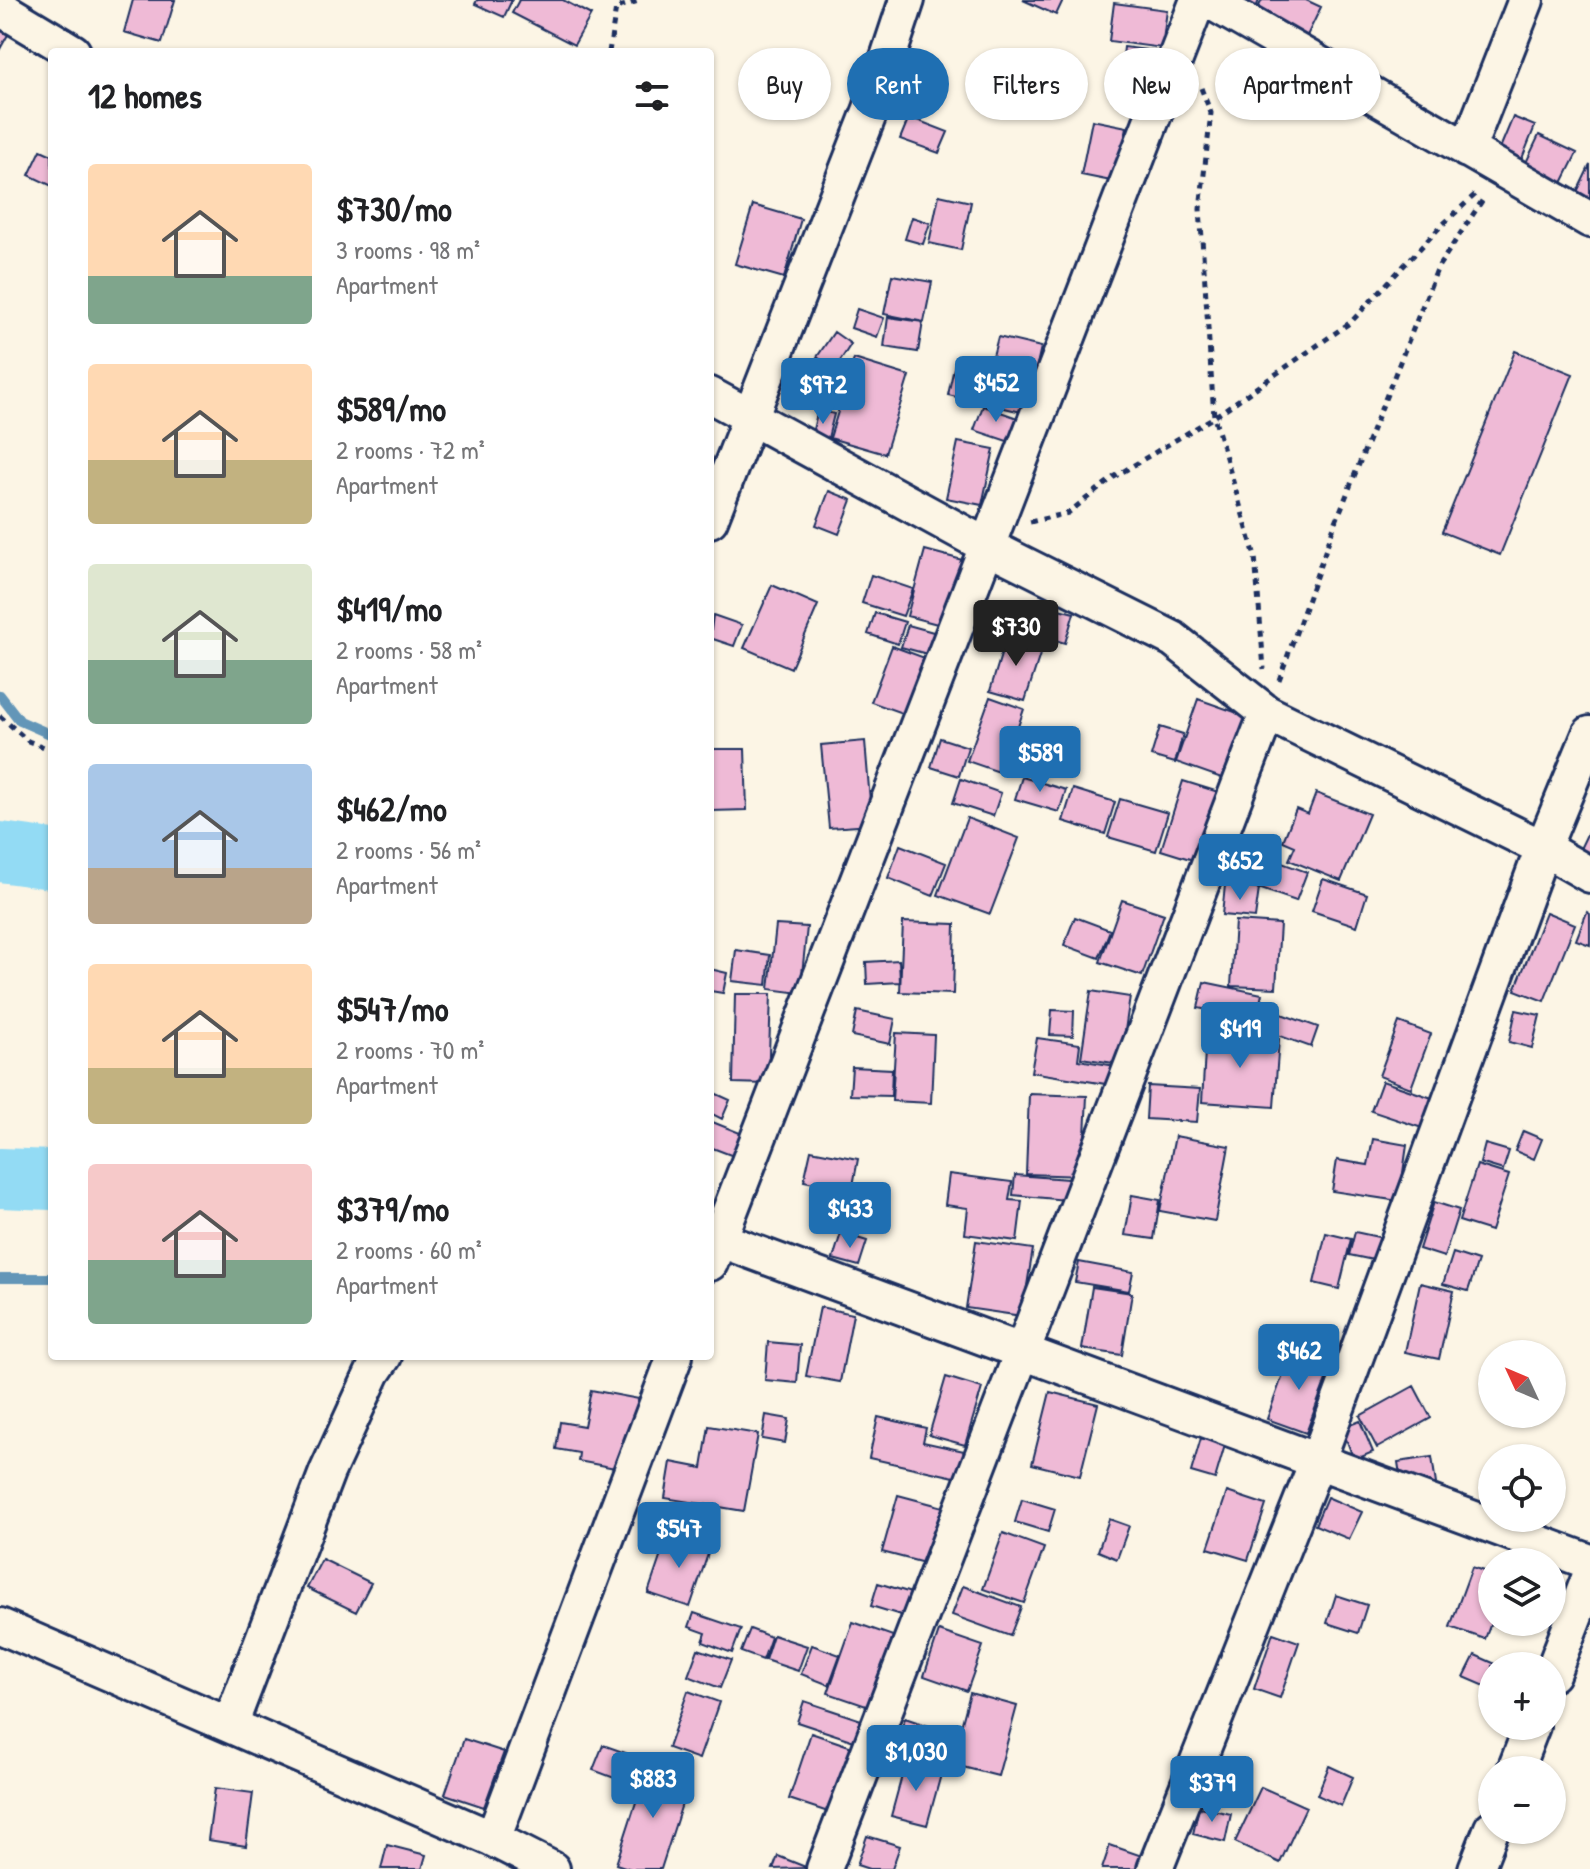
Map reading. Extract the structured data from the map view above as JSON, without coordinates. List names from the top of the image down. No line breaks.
{"north":"top left","page":{"chip":["Buy","Rent","Filters","New","Apartment"],"heading":"12 homes","list":[{"name":"$730/mo","note":"3 rooms · 98 m² · Apartment"},{"name":"$589/mo","note":"2 rooms · 72 m² · Apartment"},{"name":"$419/mo","note":"2 rooms · 58 m² · Apartment"},{"name":"$462/mo","note":"2 rooms · 56 m² · Apartment"},{"name":"$547/mo","note":"2 rooms · 70 m² · Apartment"},{"name":"$379/mo","note":"2 rooms · 60 m² · Apartment"}],"price":["$452","$972","$730","$589","$652","$419","$433","$462","$547","$1,030","$883","$379"],"map_buttons":["+","−"]}}
